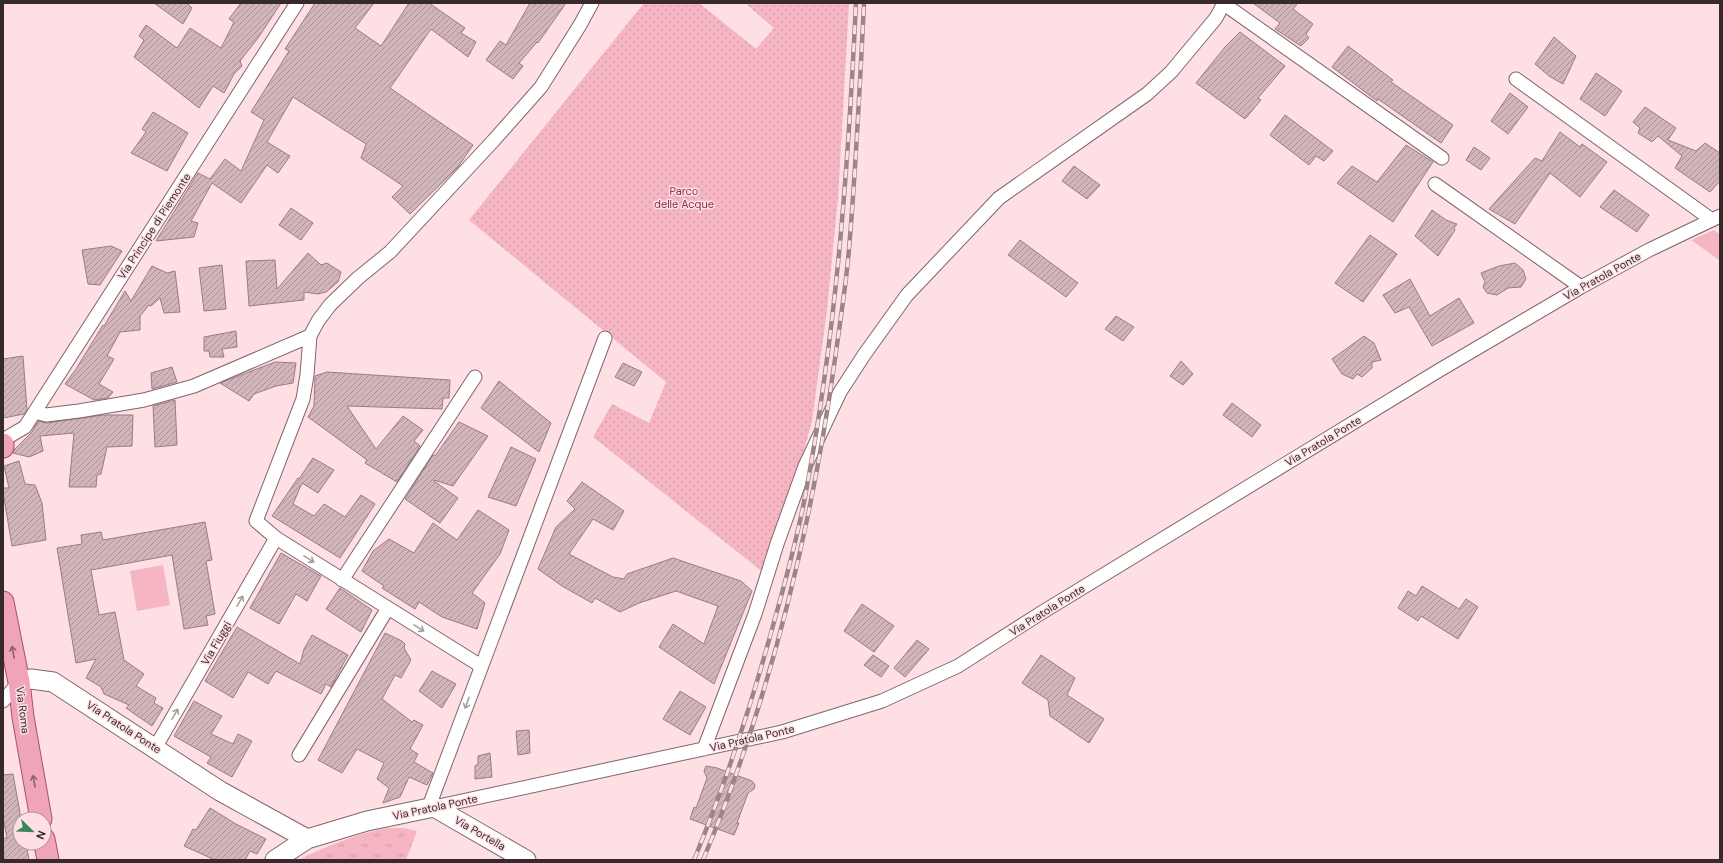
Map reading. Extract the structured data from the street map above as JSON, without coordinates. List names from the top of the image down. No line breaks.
{"streets":{"main road":["Via Pratola Ponte","Via Roma","Via Portella"],"street":["Via Principe di Piemonte","Via Fiuggi"]},"crossings":[["Via Pratola Ponte","Via Fiuggi"],["Via Pratola Ponte","Via Roma"],["Via Pratola Ponte","Via Portella"]],"one_way":["Via Fiuggi","Via Roma"],"parks":["Parco delle Acque"],"north":"bottom right"}
